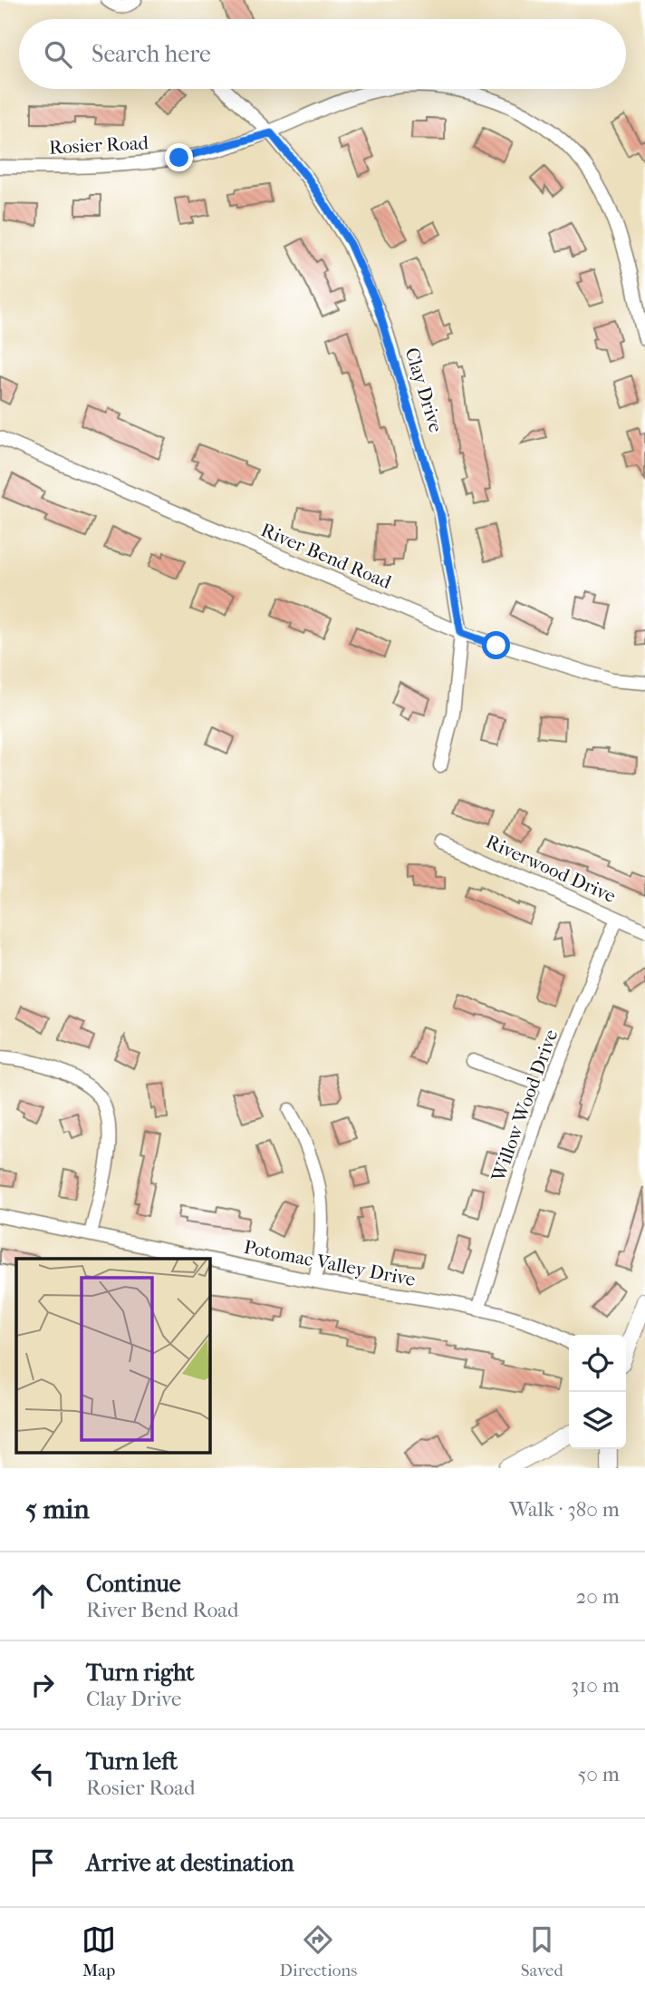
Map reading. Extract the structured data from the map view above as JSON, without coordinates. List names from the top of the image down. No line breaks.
{"streets":{"street":["Rosier Road","Clay Drive","River Bend Road","Riverwood Drive","Willow Wood Drive","Potomac Valley Drive"]},"crossings":[["Rosier Road","Clay Drive"],["Clay Drive","River Bend Road"],["Riverwood Drive","Willow Wood Drive"],["Willow Wood Drive","Potomac Valley Drive"]],"page":{"search":"Search here","heading":["5 min","Walk · 380 m"],"list":[["Continue","River Bend Road","20 m"],["Turn right","Clay Drive","310 m"],["Turn left","Rosier Road","50 m"],"Arrive at destination"],"nav":["Map","Directions","Saved"]}}
